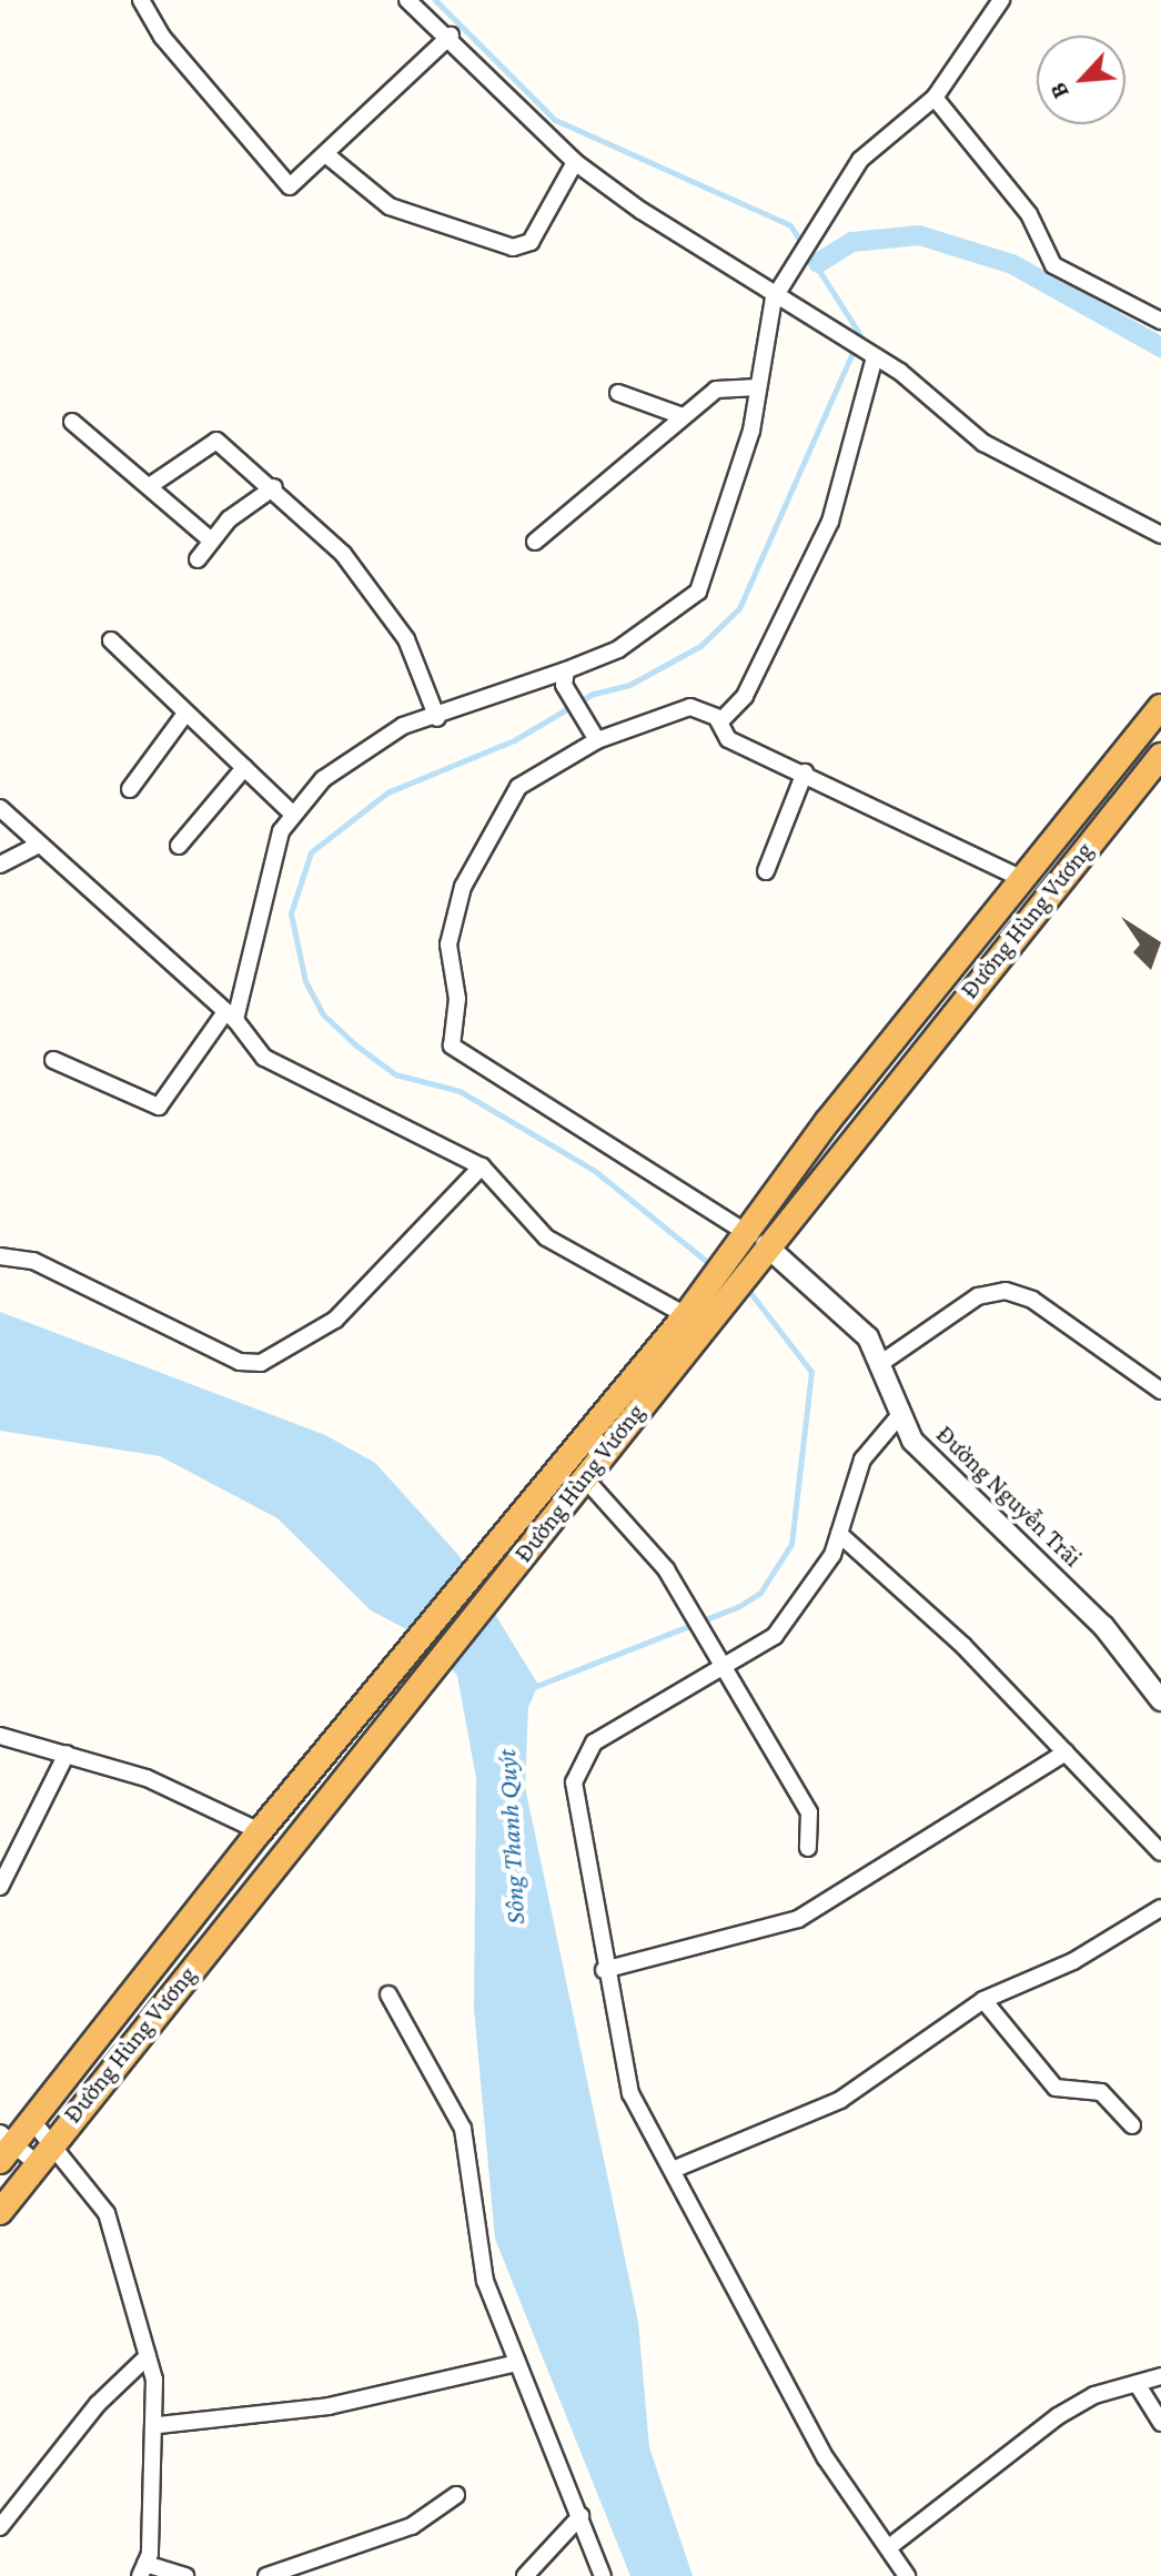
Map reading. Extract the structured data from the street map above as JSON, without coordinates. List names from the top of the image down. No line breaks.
{"streets":{"highway":["Đường Hùng Vương"],"street":["Đường Nguyễn Trãi"]},"crossings":[["Đường Hùng Vương","Đường Nguyễn Trãi"]],"water":["Sông Thanh Quýt"],"north":"bottom left"}
